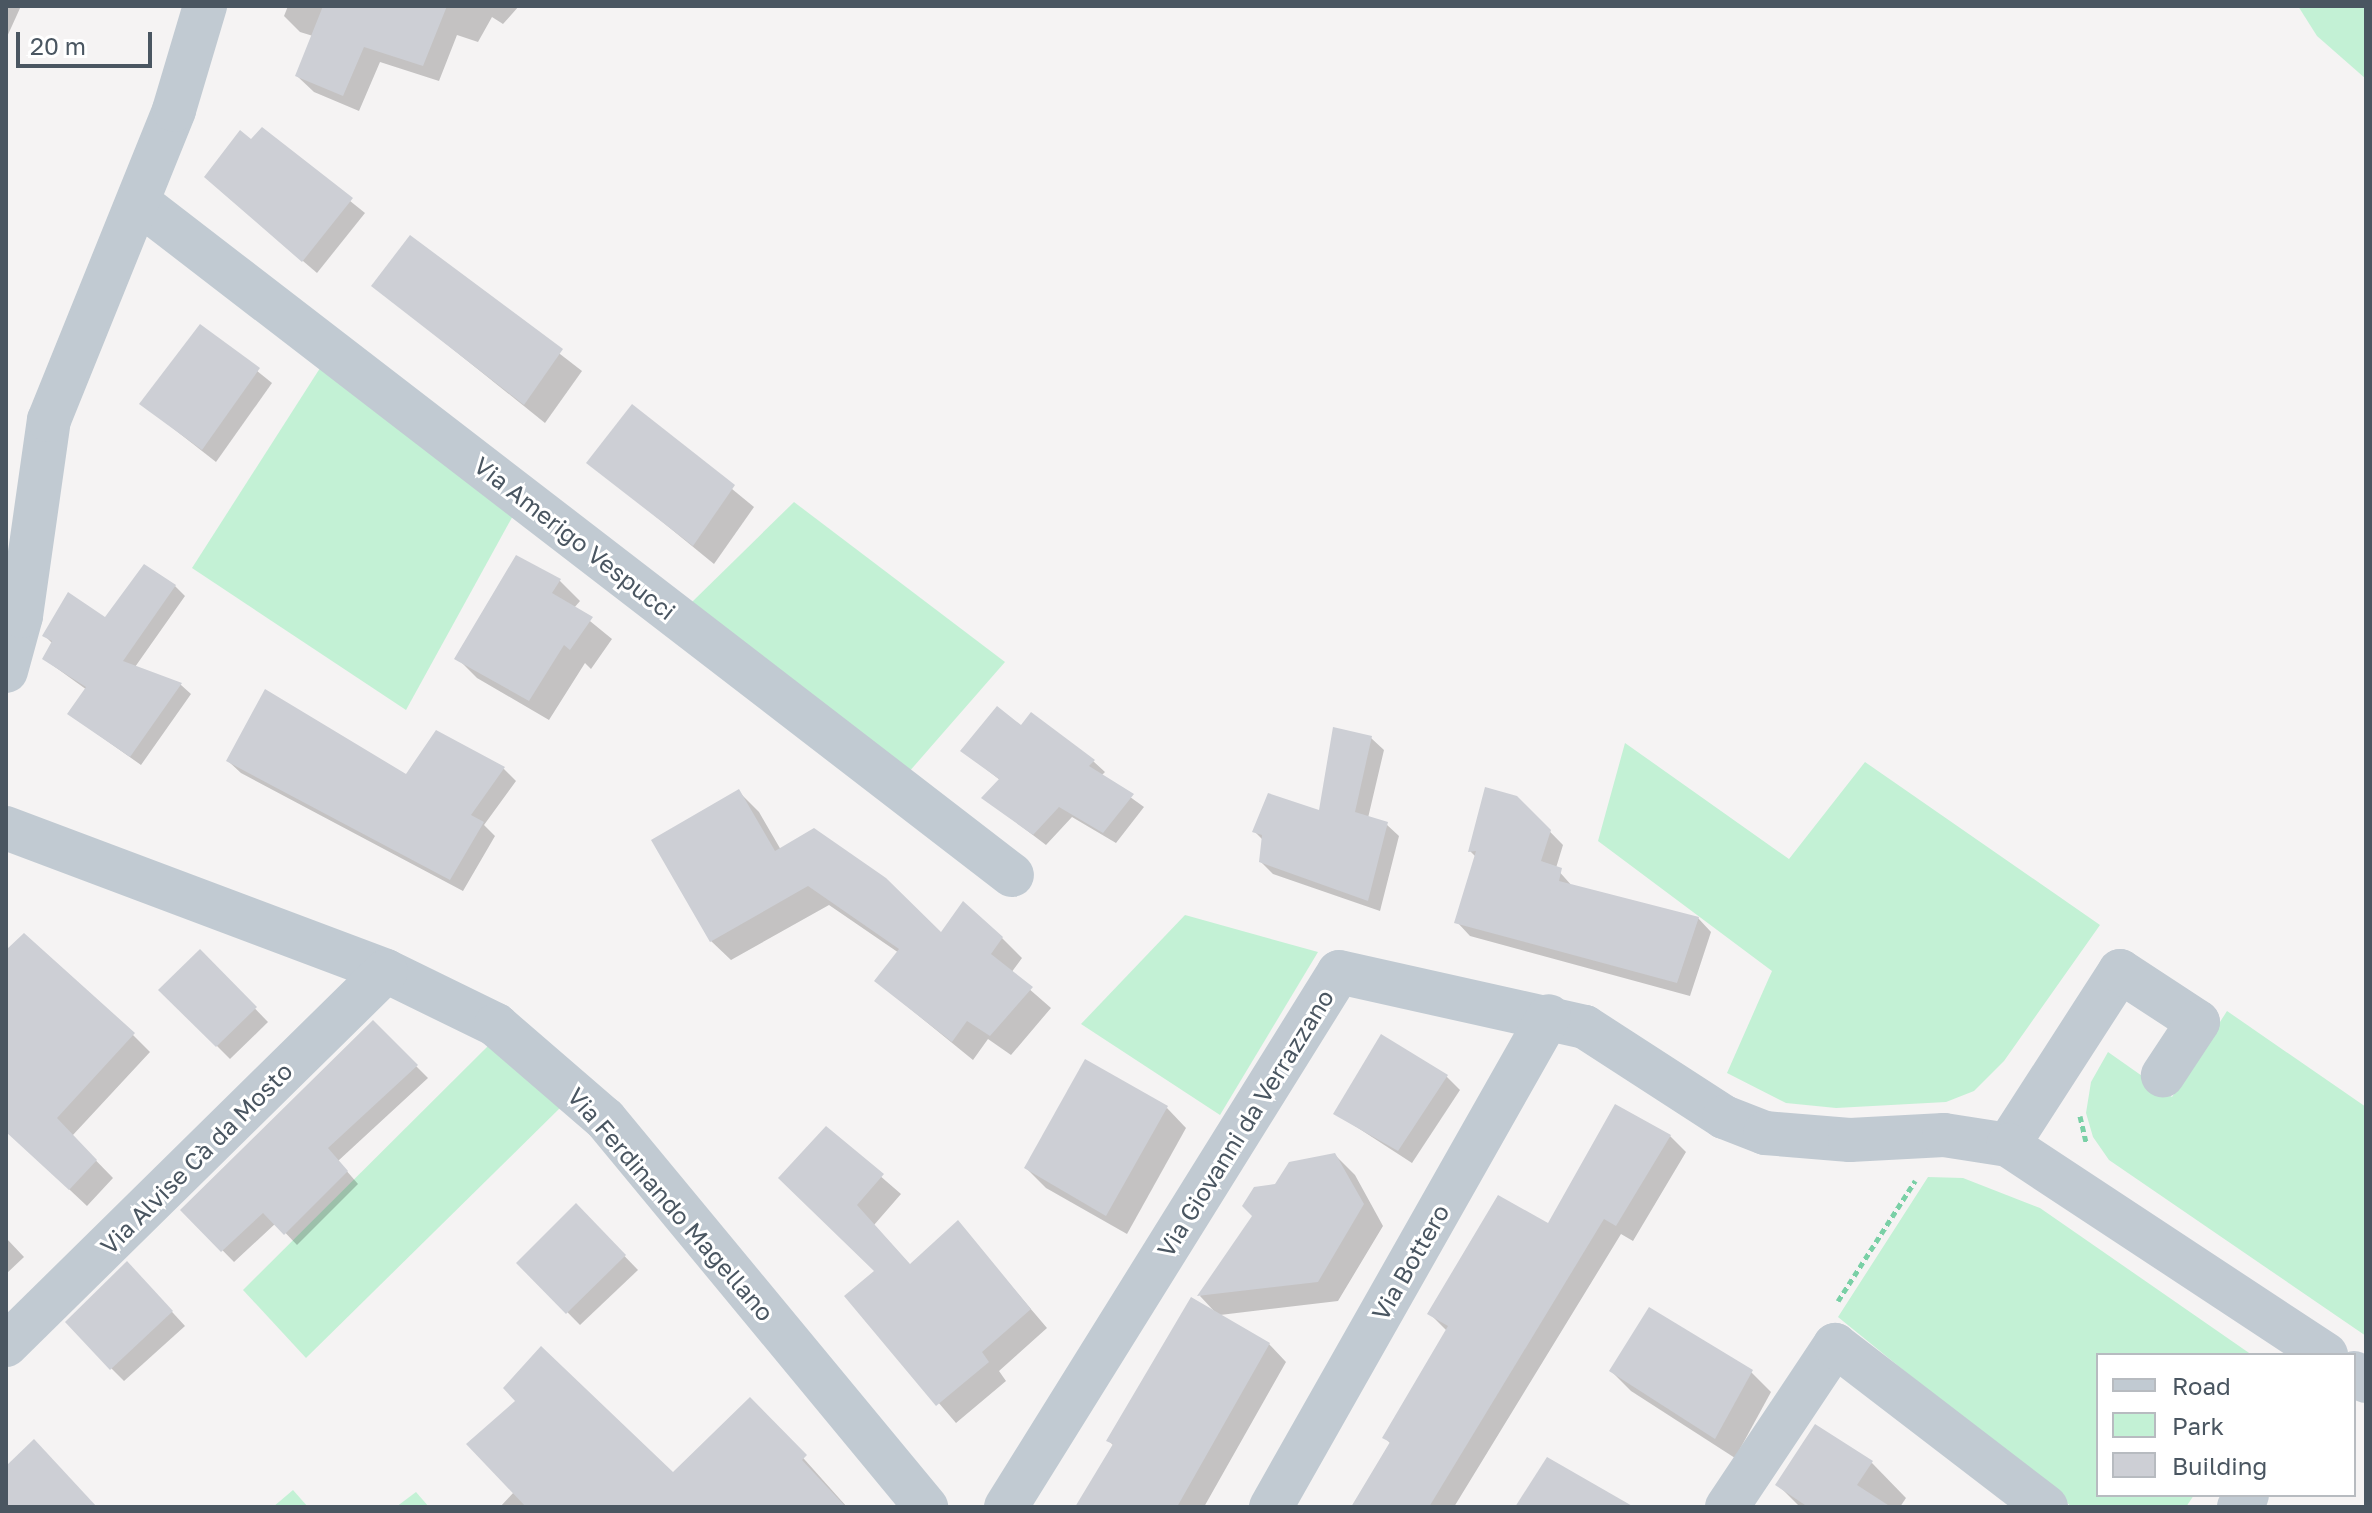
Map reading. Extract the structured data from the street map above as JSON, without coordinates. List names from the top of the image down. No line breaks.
{"streets":{"street":["Via Amerigo Vespucci","Via Giovanni da Verrazzano","Via Alvise Cà da Mosto","Via Ferdinando Magellano","Via Bottero"]},"crossings":[["Via Giovanni da Verrazzano","Via Bottero"],["Via Alvise Cà da Mosto","Via Ferdinando Magellano"]],"legend":["Road","Park","Building"],"scale_bar":"20 m"}
